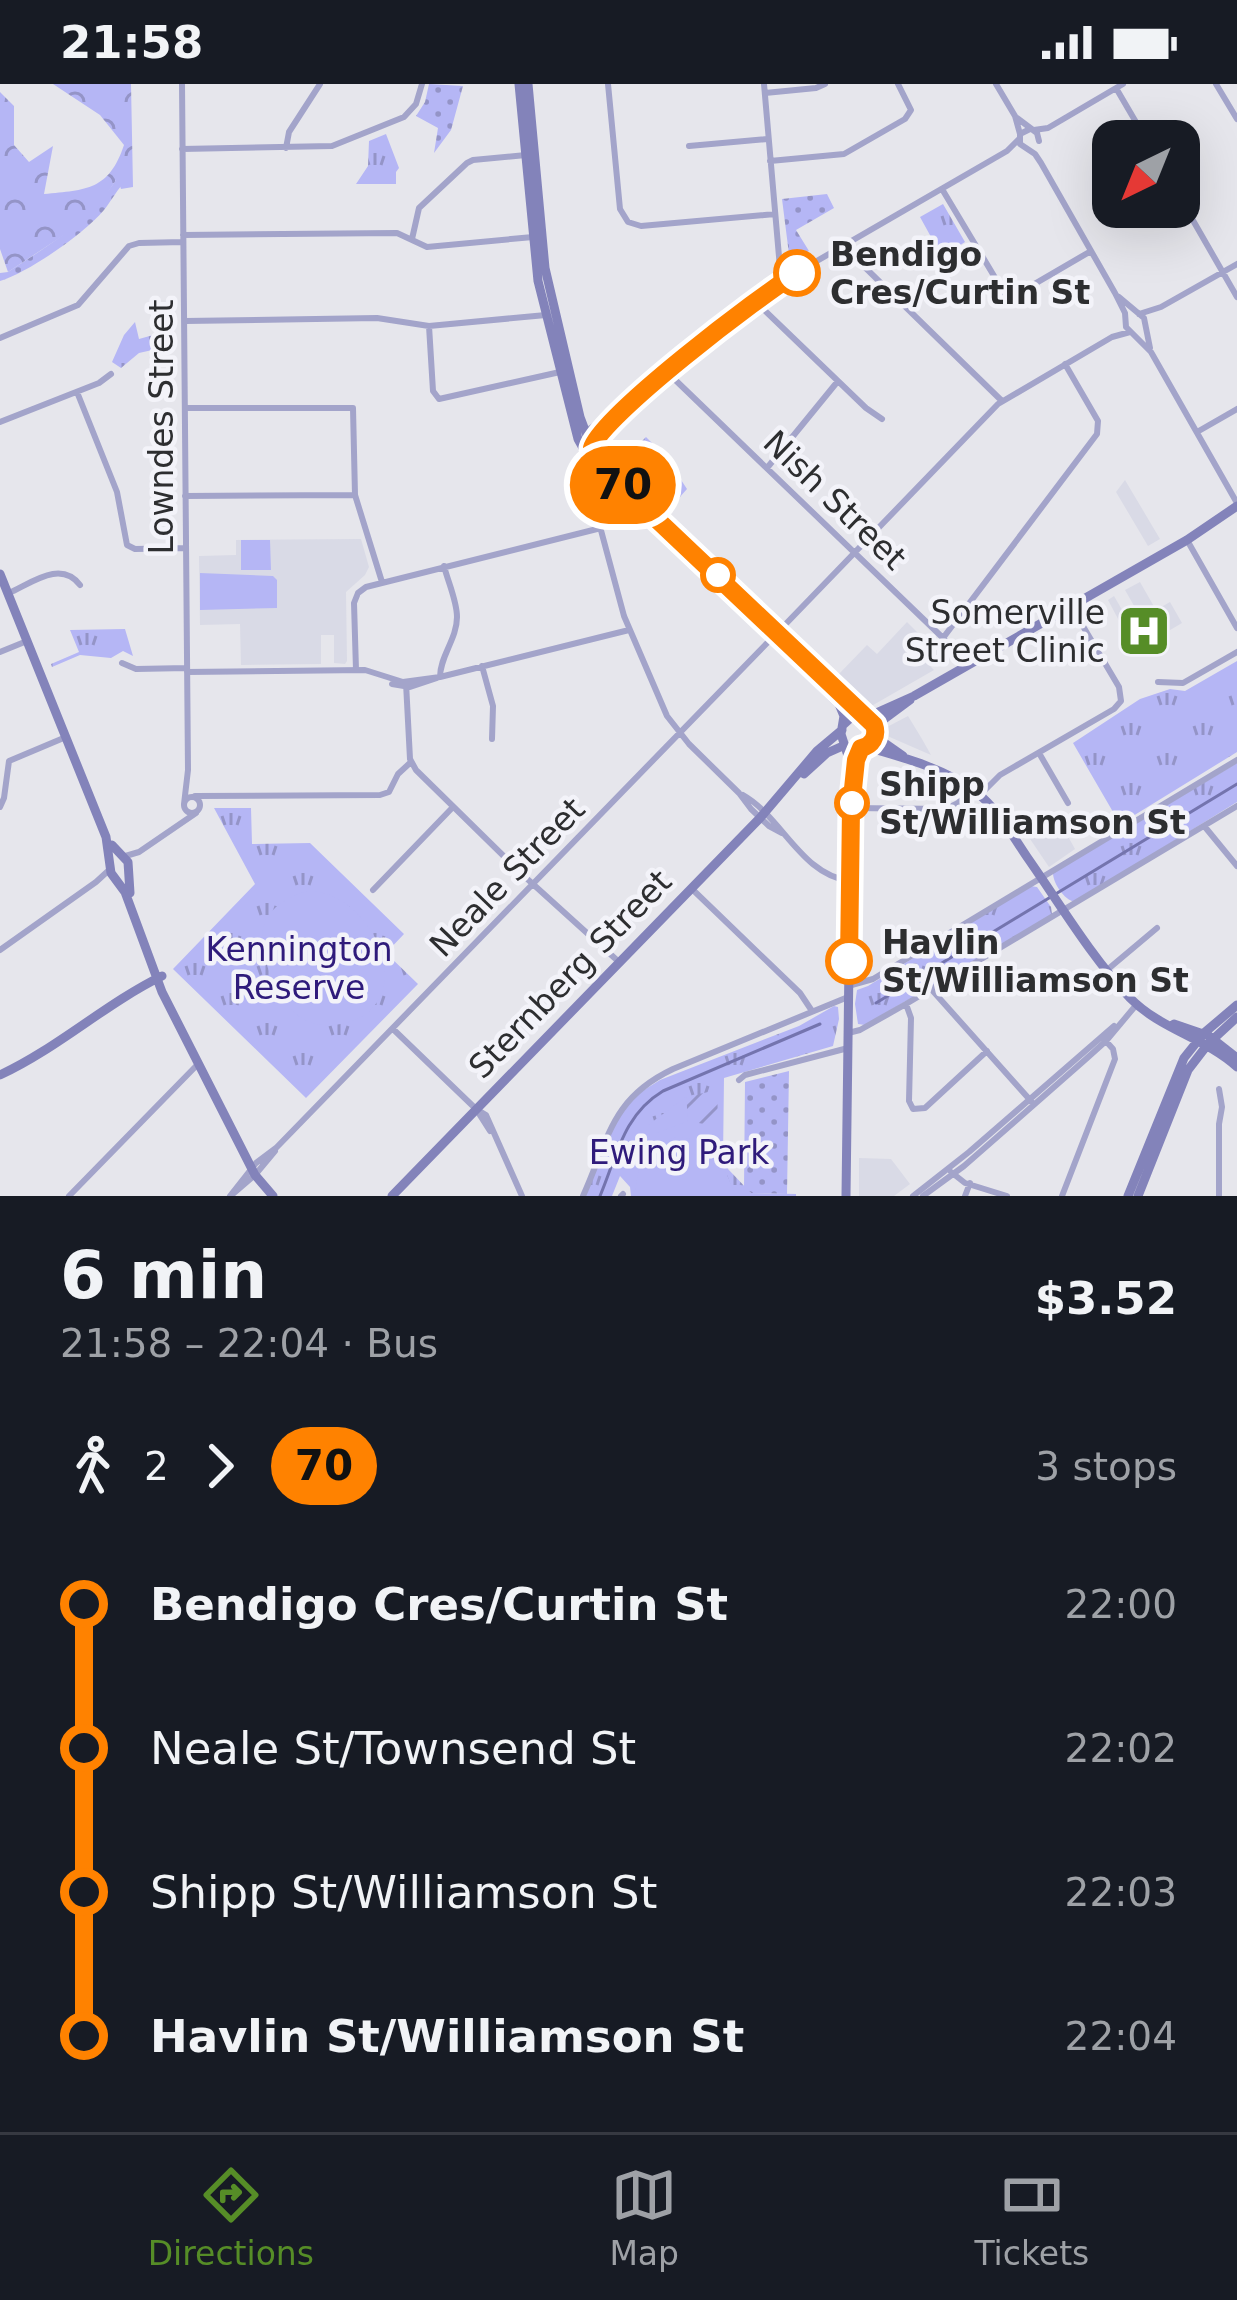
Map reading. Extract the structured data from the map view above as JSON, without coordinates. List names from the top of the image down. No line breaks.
{"streets":{"street":["Lowndes Street","Nish Street","Neale Street","Sternberg Street"]},"crossings":[["Nish Street","Neale Street"]],"parks":["Kennington Reserve","Ewing Park"],"places":{"other":["Bendigo Cres/Curtin St","Shipp St/Williamson St","Havlin St/Williamson St"],"hospital":["Somerville Street Clinic"]},"lines":["bus line 70"],"north":"bottom left","page":{"status":"21:58","on_map":"70","heading":["6 min","21:58 – 22:04 · Bus","$3.52"],"legs":["2","70","3 stops"],"list":[{"name":"Bendigo Cres/Curtin St","value":"22:00"},{"name":"Neale St/Townsend St","value":"22:02"},{"name":"Shipp St/Williamson St","value":"22:03"},{"name":"Havlin St/Williamson St","value":"22:04"}],"tabs":["Directions","Map","Tickets"]}}
